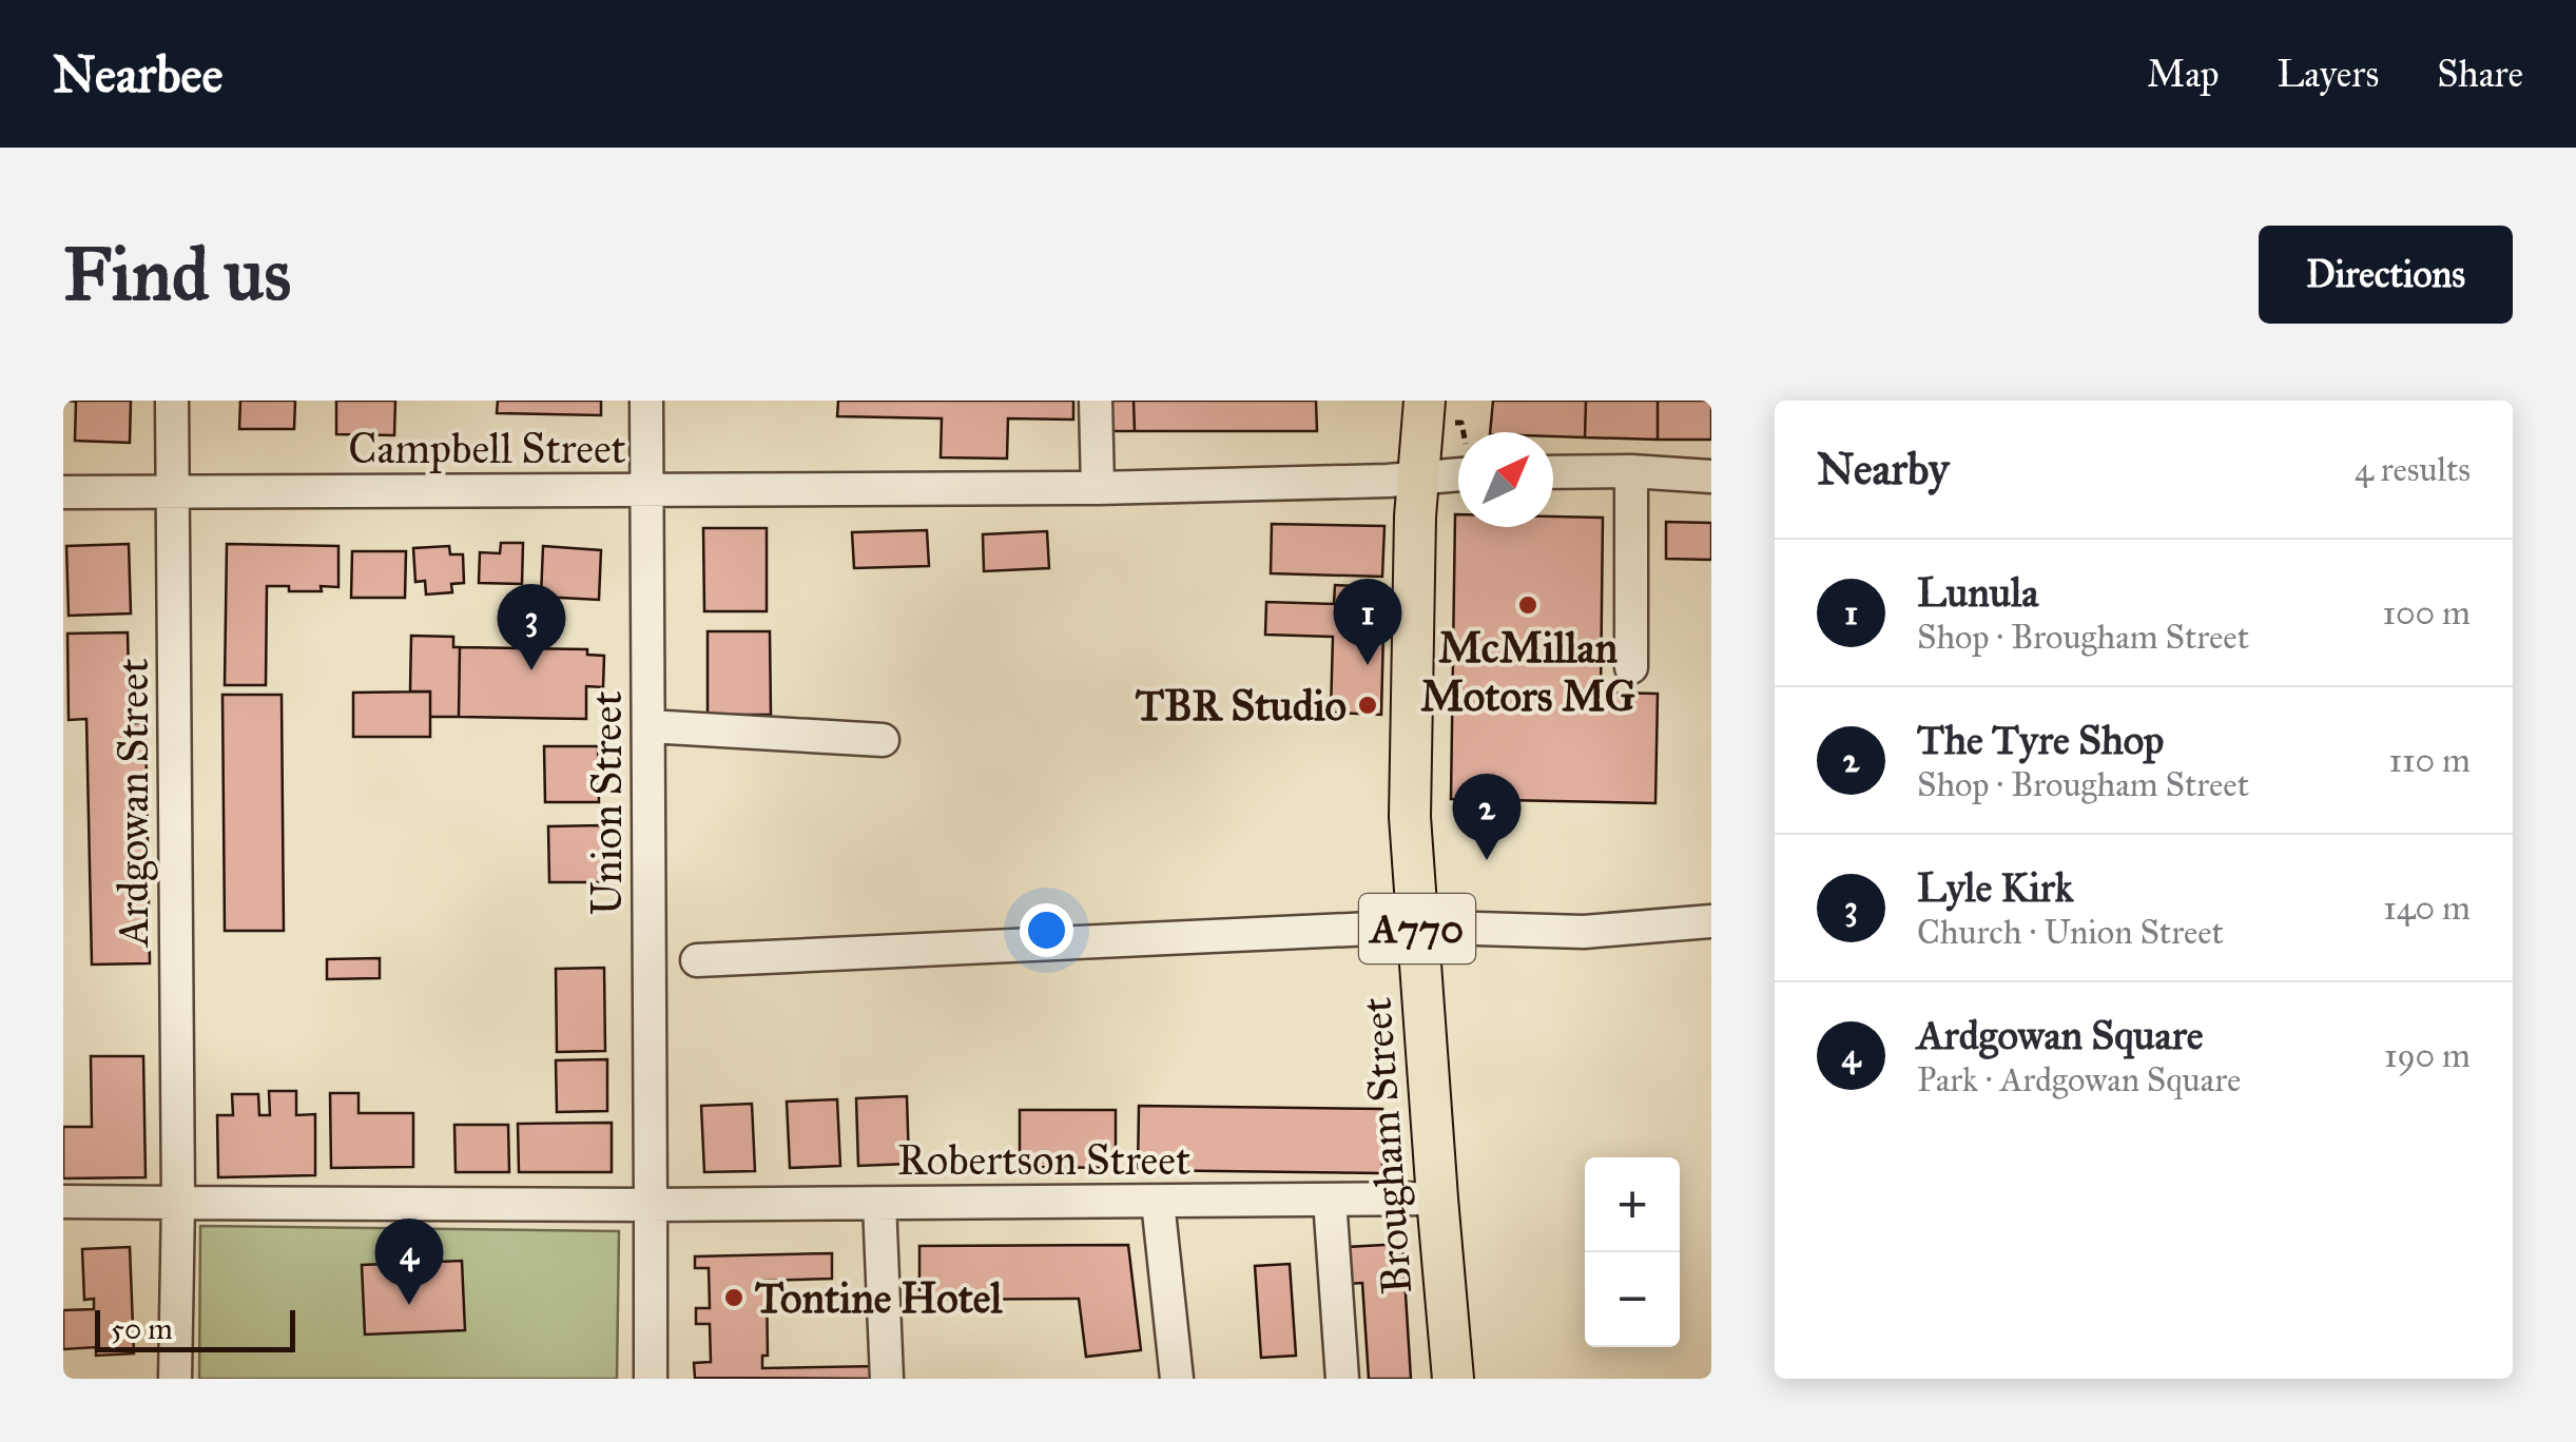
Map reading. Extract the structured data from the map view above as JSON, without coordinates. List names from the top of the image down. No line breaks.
{"streets":{"main road":["A770","Brougham Street"],"street":["Campbell Street","Ardgowan Street","Union Street","Robertson Street"]},"crossings":[["Campbell Street","Ardgowan Street"],["Campbell Street","Union Street"],["Campbell Street","Brougham Street"],["Ardgowan Street","Robertson Street"],["Union Street","Robertson Street"],["Brougham Street","Robertson Street"]],"places":["McMillan Motors MG","TBR Studio","Tontine Hotel"],"scale_bar":"50 m","north":"top right","page":{"header":"Nearbee","nav":["Map","Layers","Share"],"buttons":"Directions","title":"Find us","heading":["Nearby","4 results"],"list":[{"mark":"1","name":"Lunula","note":"Shop · Brougham Street","value":"100 m"},{"mark":"2","name":"The Tyre Shop","note":"Shop · Brougham Street","value":"110 m"},{"mark":"3","name":"Lyle Kirk","note":"Church · Union Street","value":"140 m"},{"mark":"4","name":"Ardgowan Square","note":"Park · Ardgowan Square","value":"190 m"}],"pins":["1","3","2","4"],"map_buttons":["+","−"],"scale":"50 m"}}
